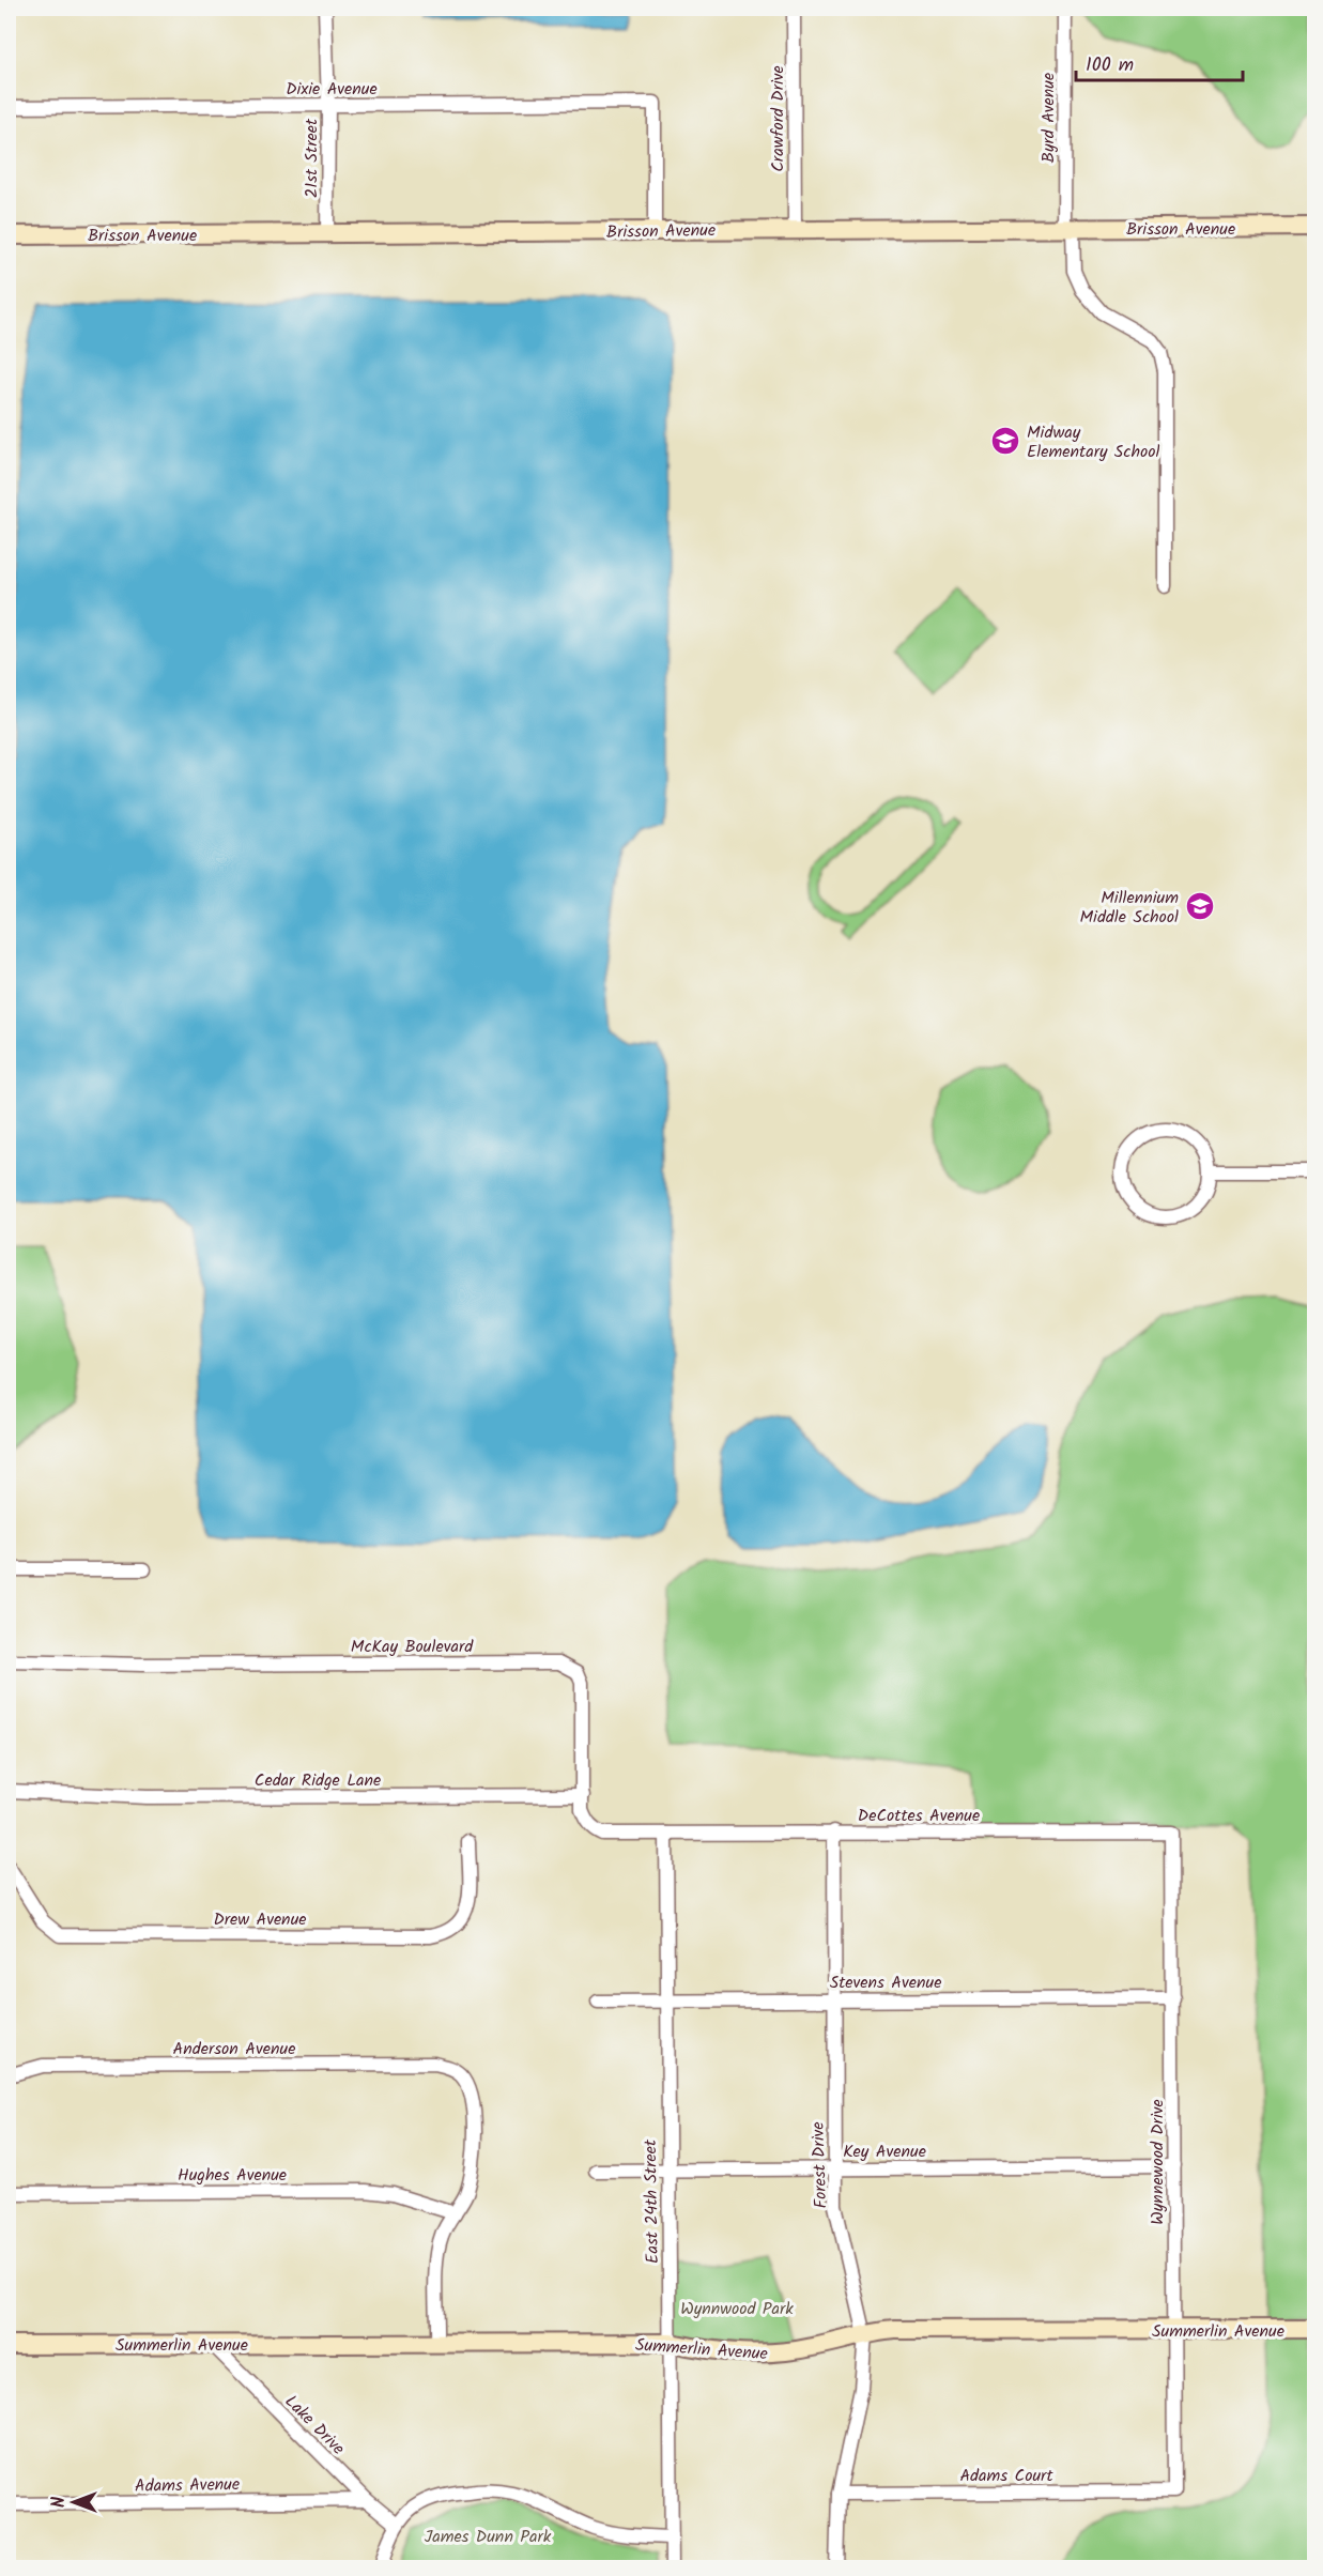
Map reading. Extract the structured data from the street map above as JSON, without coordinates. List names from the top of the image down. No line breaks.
{"streets":{"street":["Dixie Avenue","Byrd Avenue","Crawford Drive","21st Street","Brisson Avenue","McKay Boulevard","Cedar Ridge Lane","DeCottes Avenue","Drew Avenue","Stevens Avenue","Anderson Avenue","Key Avenue","Wynnewood Drive","Forest Drive","Hughes Avenue","East 24th Street","Summerlin Avenue","Lake Drive","Adams Court","Adams Avenue"]},"crossings":[["Dixie Avenue","21st Street"],["Dixie Avenue","Brisson Avenue"],["Byrd Avenue","Brisson Avenue"],["Crawford Drive","Brisson Avenue"],["21st Street","Brisson Avenue"],["McKay Boulevard","Cedar Ridge Lane"],["McKay Boulevard","DeCottes Avenue"],["McKay Boulevard","East 24th Street"],["DeCottes Avenue","Wynnewood Drive"],["DeCottes Avenue","Forest Drive"],["DeCottes Avenue","East 24th Street"],["Stevens Avenue","Wynnewood Drive"],["Stevens Avenue","Forest Drive"],["Stevens Avenue","East 24th Street"],["Anderson Avenue","Hughes Avenue"],["Key Avenue","Wynnewood Drive"],["Key Avenue","Forest Drive"],["Key Avenue","East 24th Street"],["Wynnewood Drive","Summerlin Avenue"],["Wynnewood Drive","Adams Court"],["Forest Drive","Summerlin Avenue"],["Forest Drive","Adams Court"],["East 24th Street","Summerlin Avenue"],["Summerlin Avenue","Lake Drive"],["Lake Drive","Adams Avenue"]],"parks":["Wynnwood Park","James Dunn Park"],"places":{"school or university":["Midway Elementary School","Millennium Middle School"]},"scale_bar":"100 m","north":"left"}
